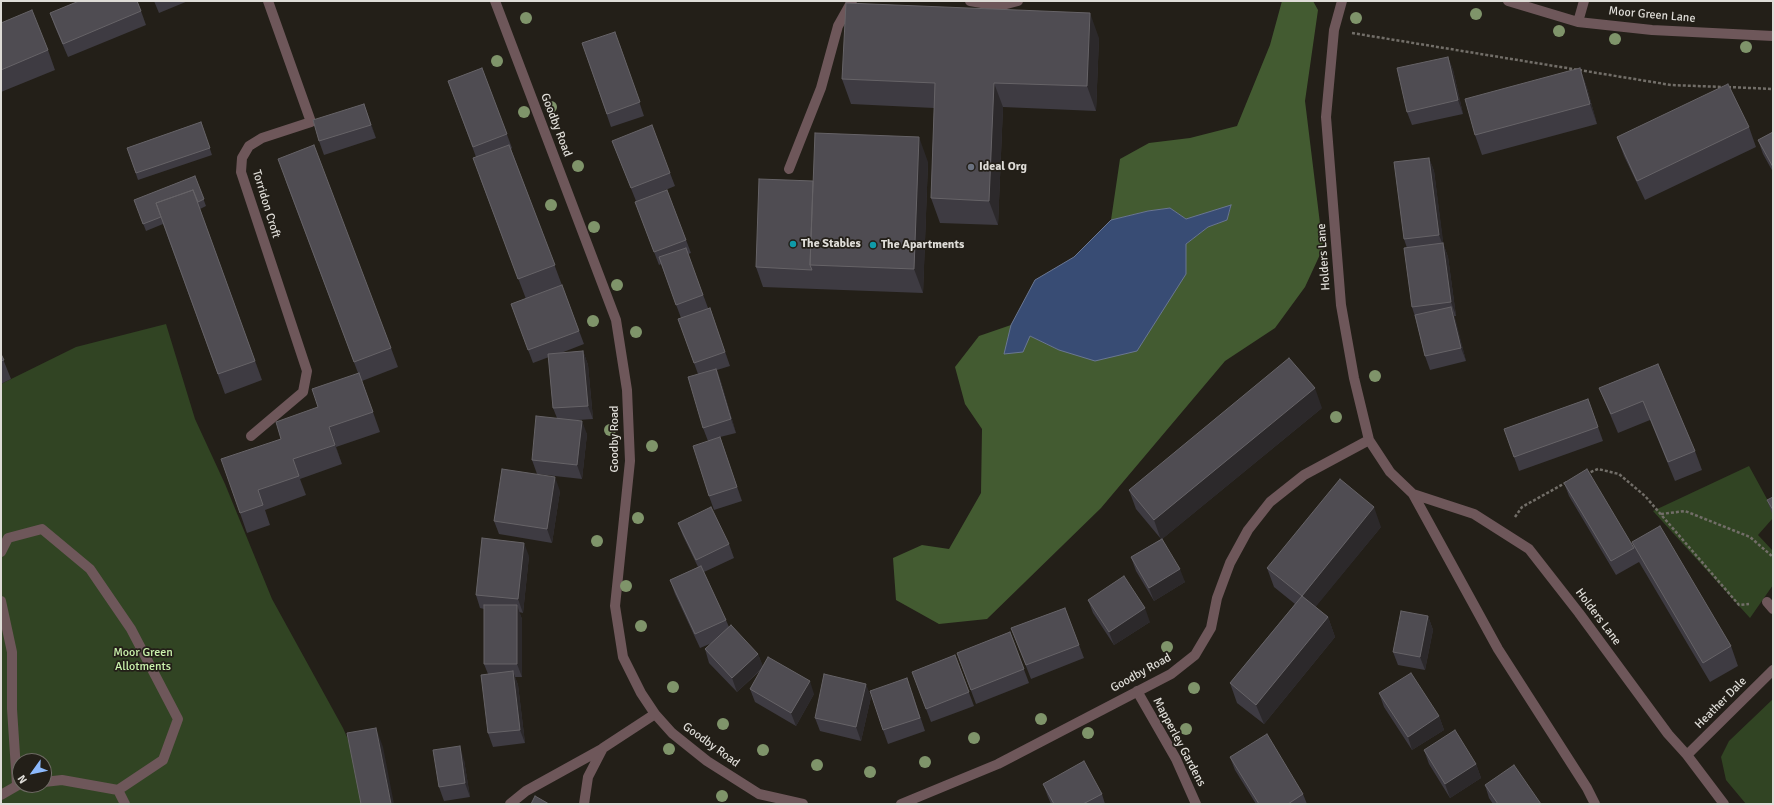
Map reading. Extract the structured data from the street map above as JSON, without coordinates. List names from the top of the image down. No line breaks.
{"streets":{"street":["Moor Green Lane","Goodby Road","Torridon Croft","Holders Lane","Heather Dale","Mapperley Gardens"]},"crossings":[["Goodby Road","Holders Lane"],["Goodby Road","Mapperley Gardens"],["Holders Lane","Heather Dale"]],"parks":["Moor Green Allotments"],"places":["Ideal Org","The Stables","The Apartments"],"north":"bottom left"}
